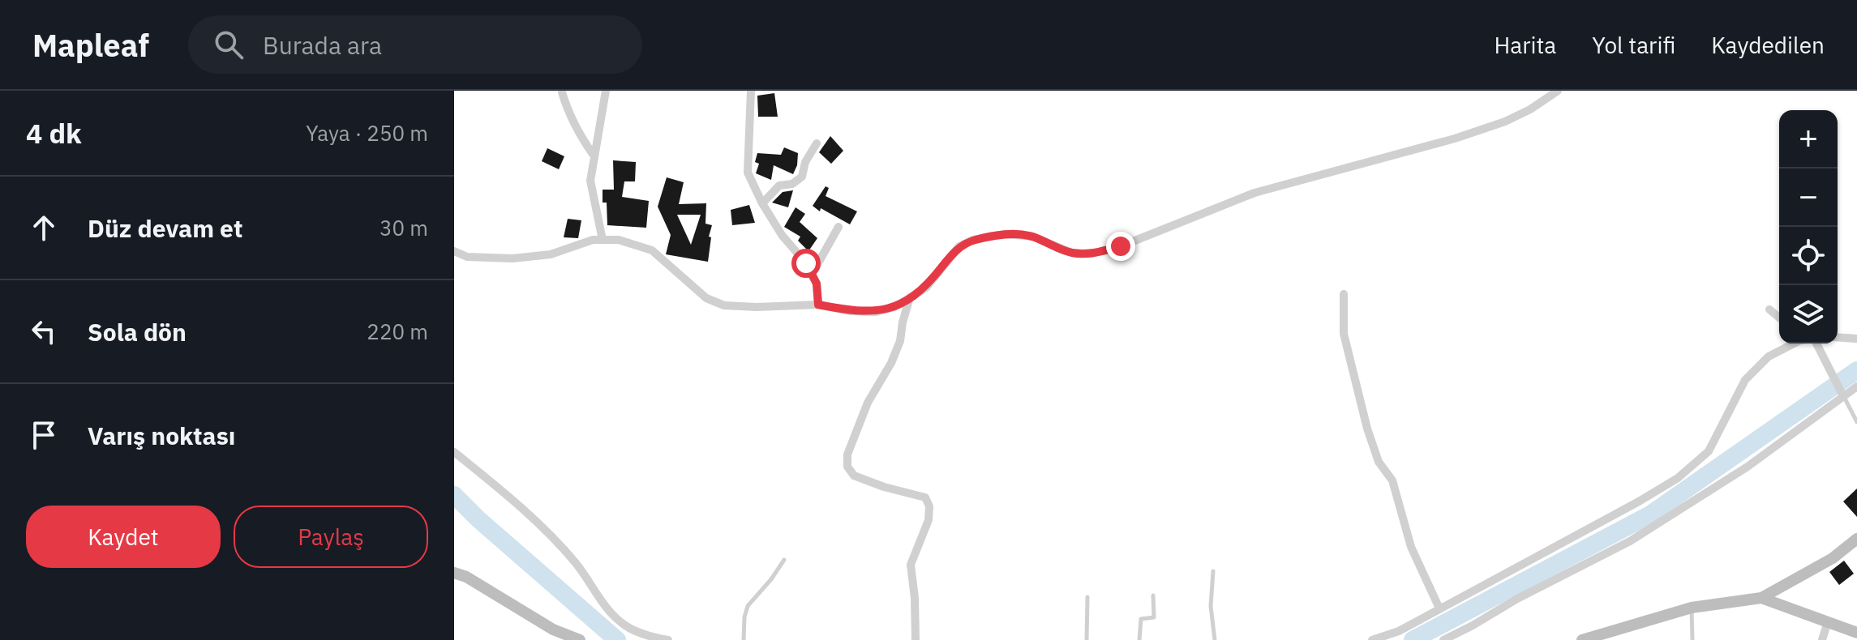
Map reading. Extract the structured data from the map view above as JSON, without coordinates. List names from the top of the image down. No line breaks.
{"page":{"header":"Mapleaf","search":"Burada ara","nav":["Harita","Yol tarifi","Kaydedilen"],"heading":["4 dk","Yaya · 250 m"],"map_buttons":["+","−"],"list":[["Düz devam et","30 m"],["Sola dön","220 m"],"Varış noktası"],"buttons":["Kaydet","Paylaş"]}}
